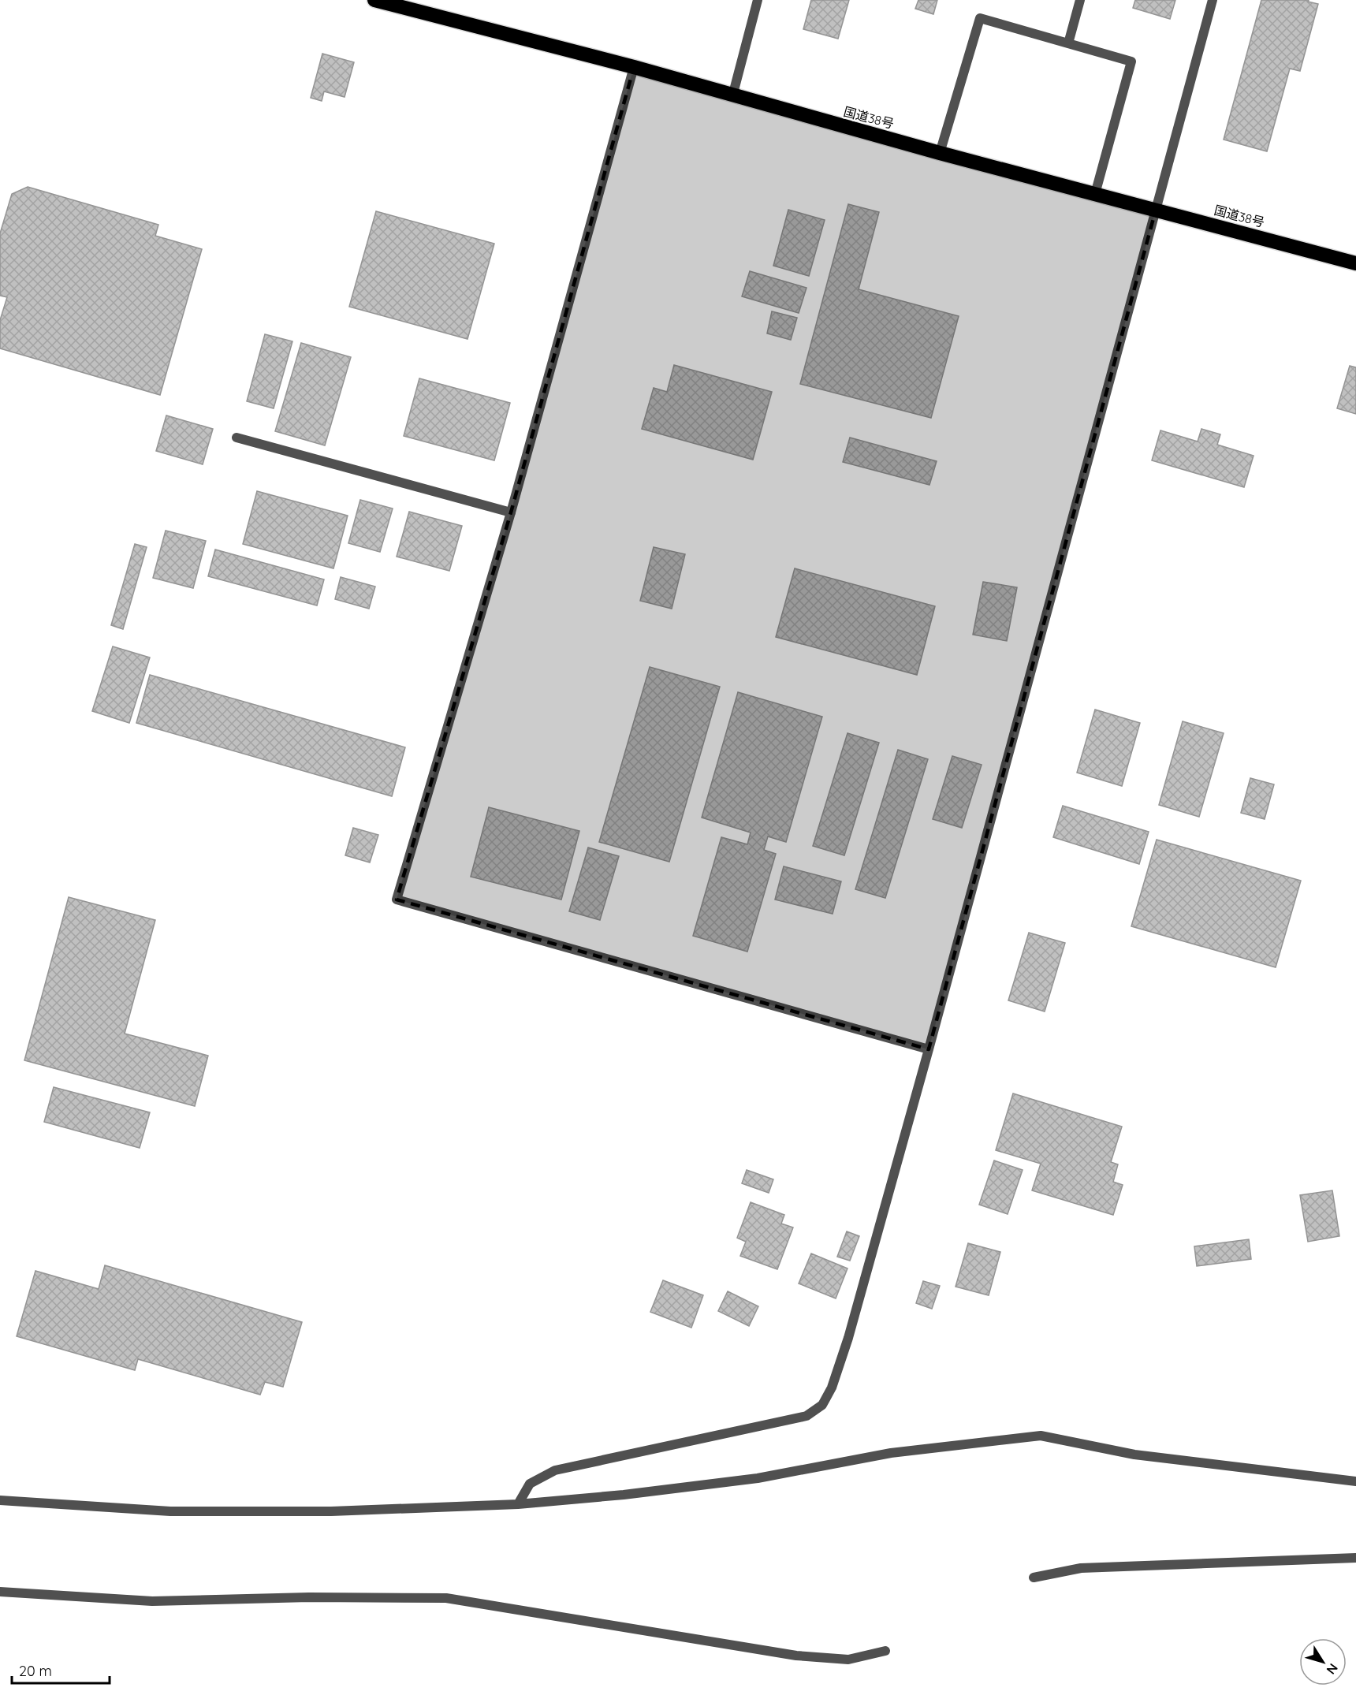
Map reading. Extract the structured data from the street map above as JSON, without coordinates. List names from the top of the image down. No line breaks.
{"streets":{"highway":["国道38号"]},"scale_bar":"20 m","north":"bottom right"}
